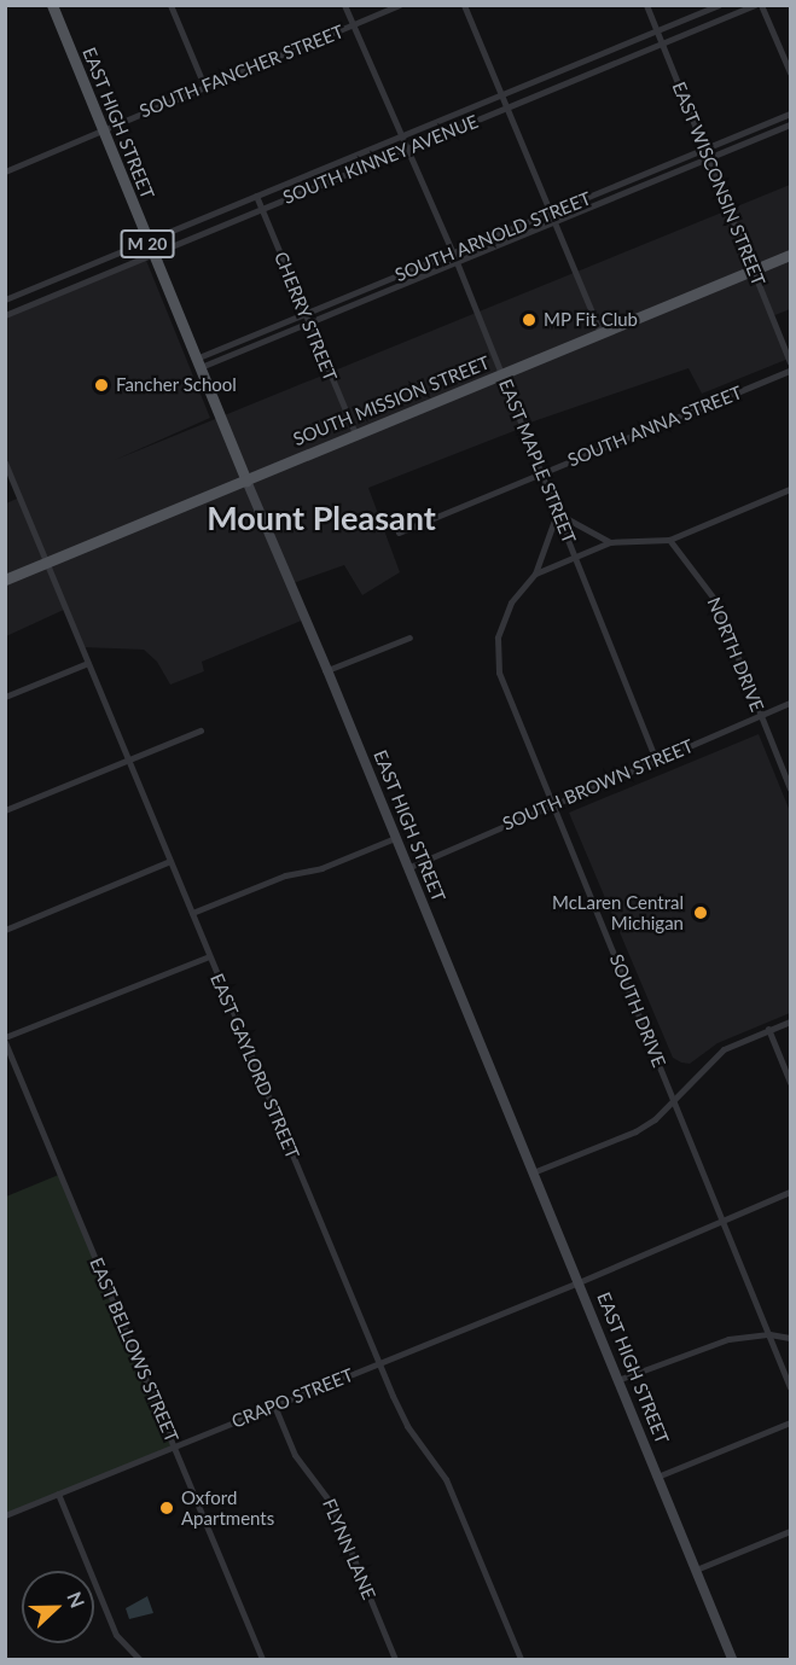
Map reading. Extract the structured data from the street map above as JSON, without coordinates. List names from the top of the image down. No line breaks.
{"streets":{"main road":["EAST HIGH STREET","M 20","SOUTH MISSION STREET"],"street":["SOUTH FANCHER STREET","SOUTH KINNEY AVENUE","EAST WISCONSIN STREET","SOUTH ARNOLD STREET","CHERRY STREET","SOUTH ANNA STREET","EAST MAPLE STREET","NORTH DRIVE","SOUTH BROWN STREET","SOUTH DRIVE","EAST GAYLORD STREET","EAST BELLOWS STREET","CRAPO STREET","FLYNN LANE"]},"crossings":[["SOUTH FANCHER STREET","EAST HIGH STREET"],["SOUTH FANCHER STREET","EAST MAPLE STREET"],["EAST HIGH STREET","SOUTH KINNEY AVENUE"],["EAST HIGH STREET","SOUTH ARNOLD STREET"],["EAST HIGH STREET","SOUTH MISSION STREET"],["EAST HIGH STREET","SOUTH BROWN STREET"],["EAST HIGH STREET","CRAPO STREET"],["SOUTH KINNEY AVENUE","EAST WISCONSIN STREET"],["SOUTH KINNEY AVENUE","CHERRY STREET"],["SOUTH KINNEY AVENUE","EAST MAPLE STREET"],["EAST WISCONSIN STREET","SOUTH ARNOLD STREET"],["EAST WISCONSIN STREET","SOUTH MISSION STREET"],["SOUTH ARNOLD STREET","CHERRY STREET"],["SOUTH ARNOLD STREET","EAST MAPLE STREET"],["CHERRY STREET","SOUTH MISSION STREET"],["SOUTH MISSION STREET","EAST MAPLE STREET"],["SOUTH MISSION STREET","EAST GAYLORD STREET"],["SOUTH ANNA STREET","EAST MAPLE STREET"],["EAST MAPLE STREET","SOUTH BROWN STREET"],["EAST MAPLE STREET","SOUTH DRIVE"],["NORTH DRIVE","SOUTH BROWN STREET"],["SOUTH BROWN STREET","SOUTH DRIVE"],["SOUTH DRIVE","CRAPO STREET"],["EAST GAYLORD STREET","CRAPO STREET"],["EAST BELLOWS STREET","CRAPO STREET"],["CRAPO STREET","FLYNN LANE"]],"districts":["Mount Pleasant"],"places":["MP Fit Club","Fancher School","McLaren Central Michigan","Oxford Apartments"],"north":"right"}
